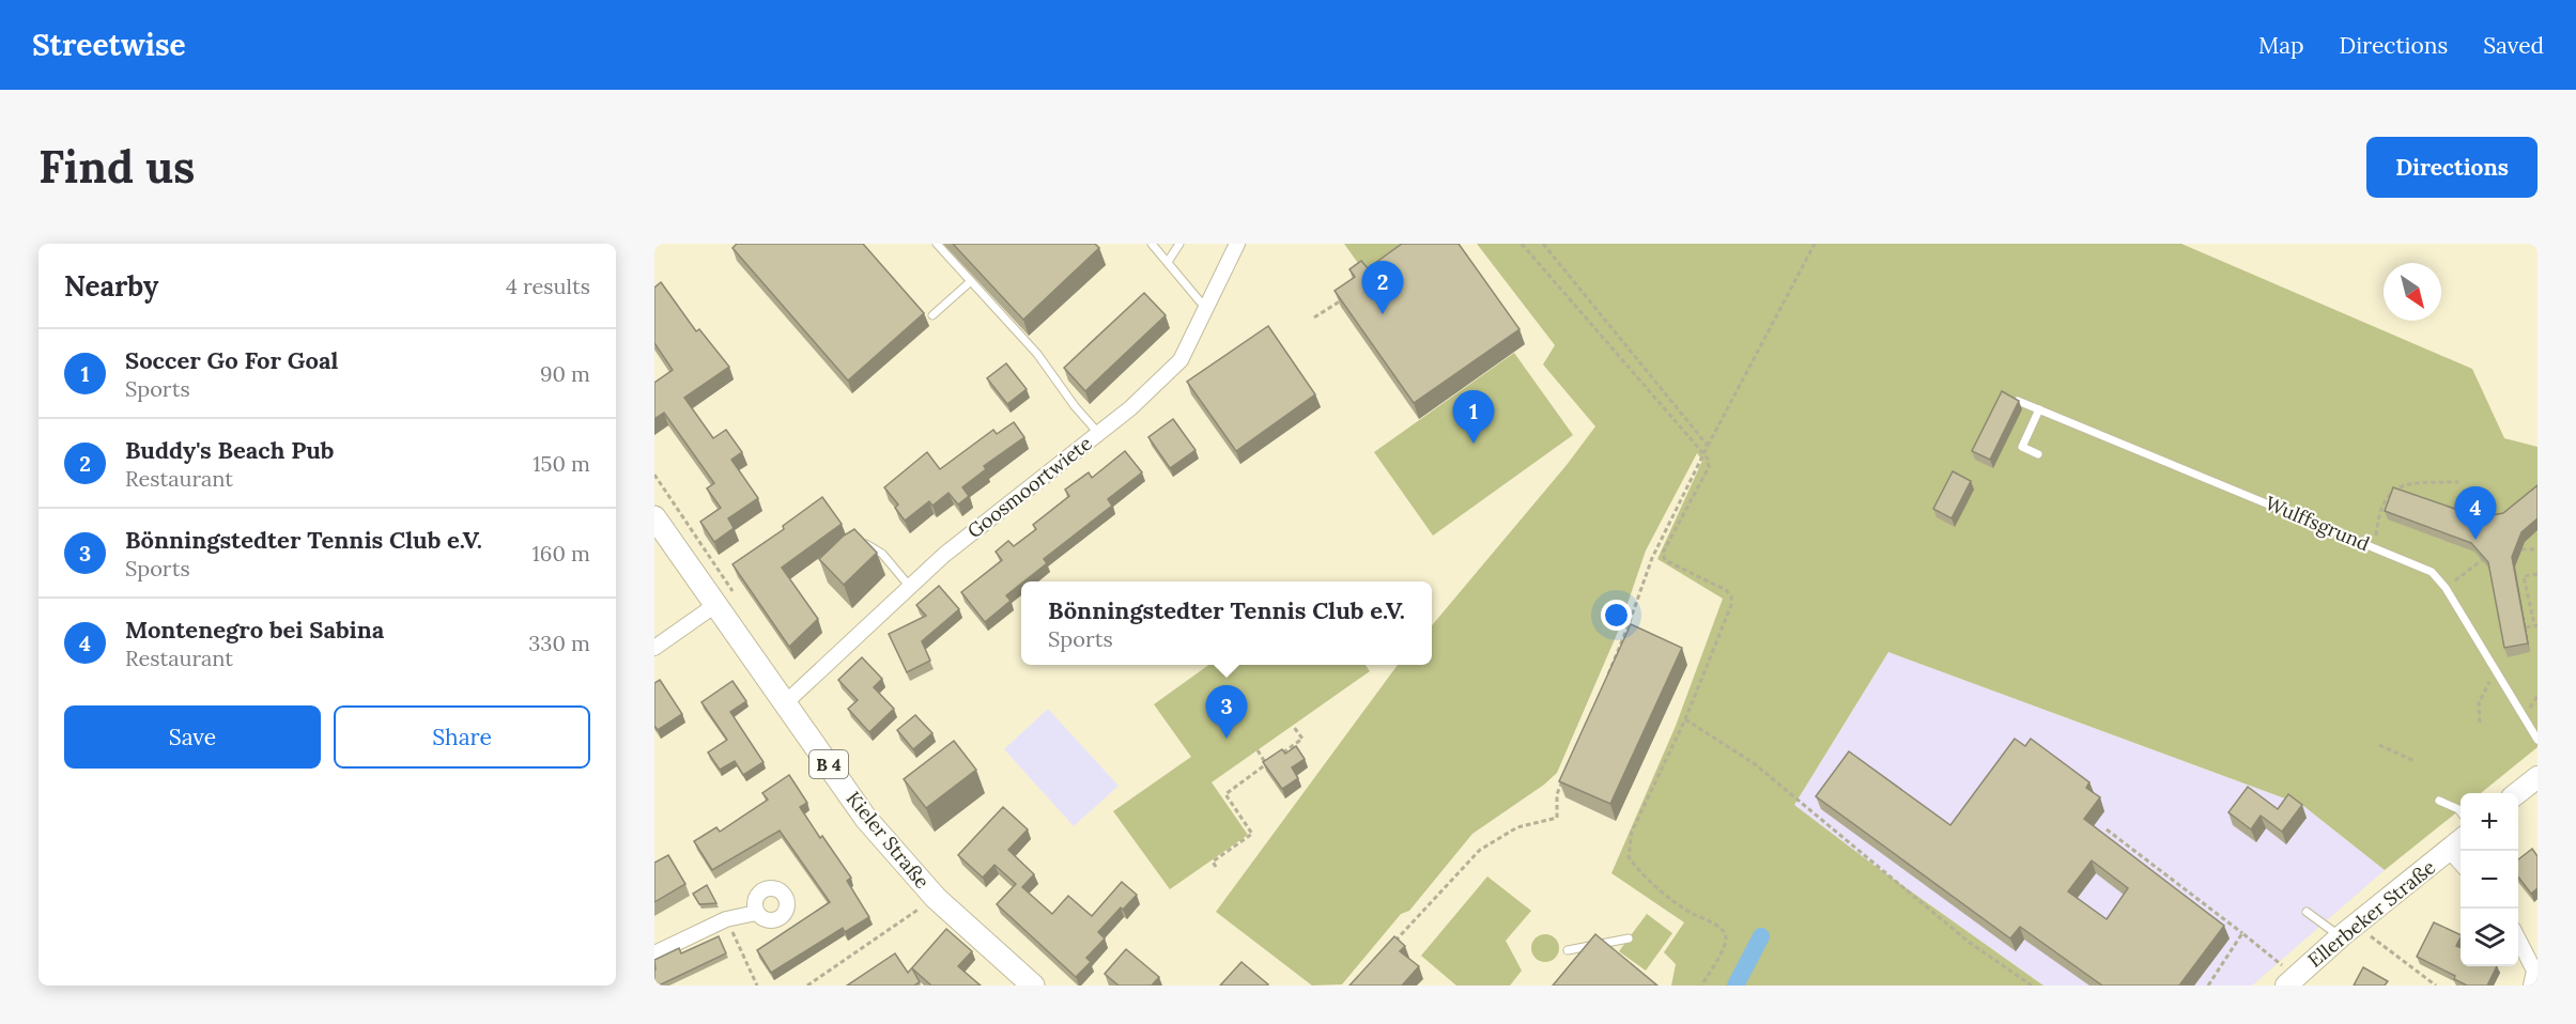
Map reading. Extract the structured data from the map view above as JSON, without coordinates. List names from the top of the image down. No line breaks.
{"streets":{"main road":["B 4","Kieler Straße","Ellerbeker Straße"],"street":["Goosmoortwiete"],"lane":["Wulffsgrund"]},"crossings":[["Goosmoortwiete","Kieler Straße"]],"north":"bottom right","page":{"header":"Streetwise","nav":["Map","Directions","Saved"],"buttons":["Directions",["Save","Share"]],"title":"Find us","heading":["Nearby","4 results"],"pins":["2","1","4","3"],"list":[{"mark":"1","name":"Soccer Go For Goal","note":"Sports","value":"90 m"},{"mark":"2","name":"Buddy's Beach Pub","note":"Restaurant","value":"150 m"},{"mark":"3","name":"Bönningstedter Tennis Club e.V.","note":"Sports","value":"160 m"},{"mark":"4","name":"Montenegro bei Sabina","note":"Restaurant","value":"330 m"}],"popup":["Bönningstedter Tennis Club e.V.","Sports"],"map_buttons":["+","−"]}}
